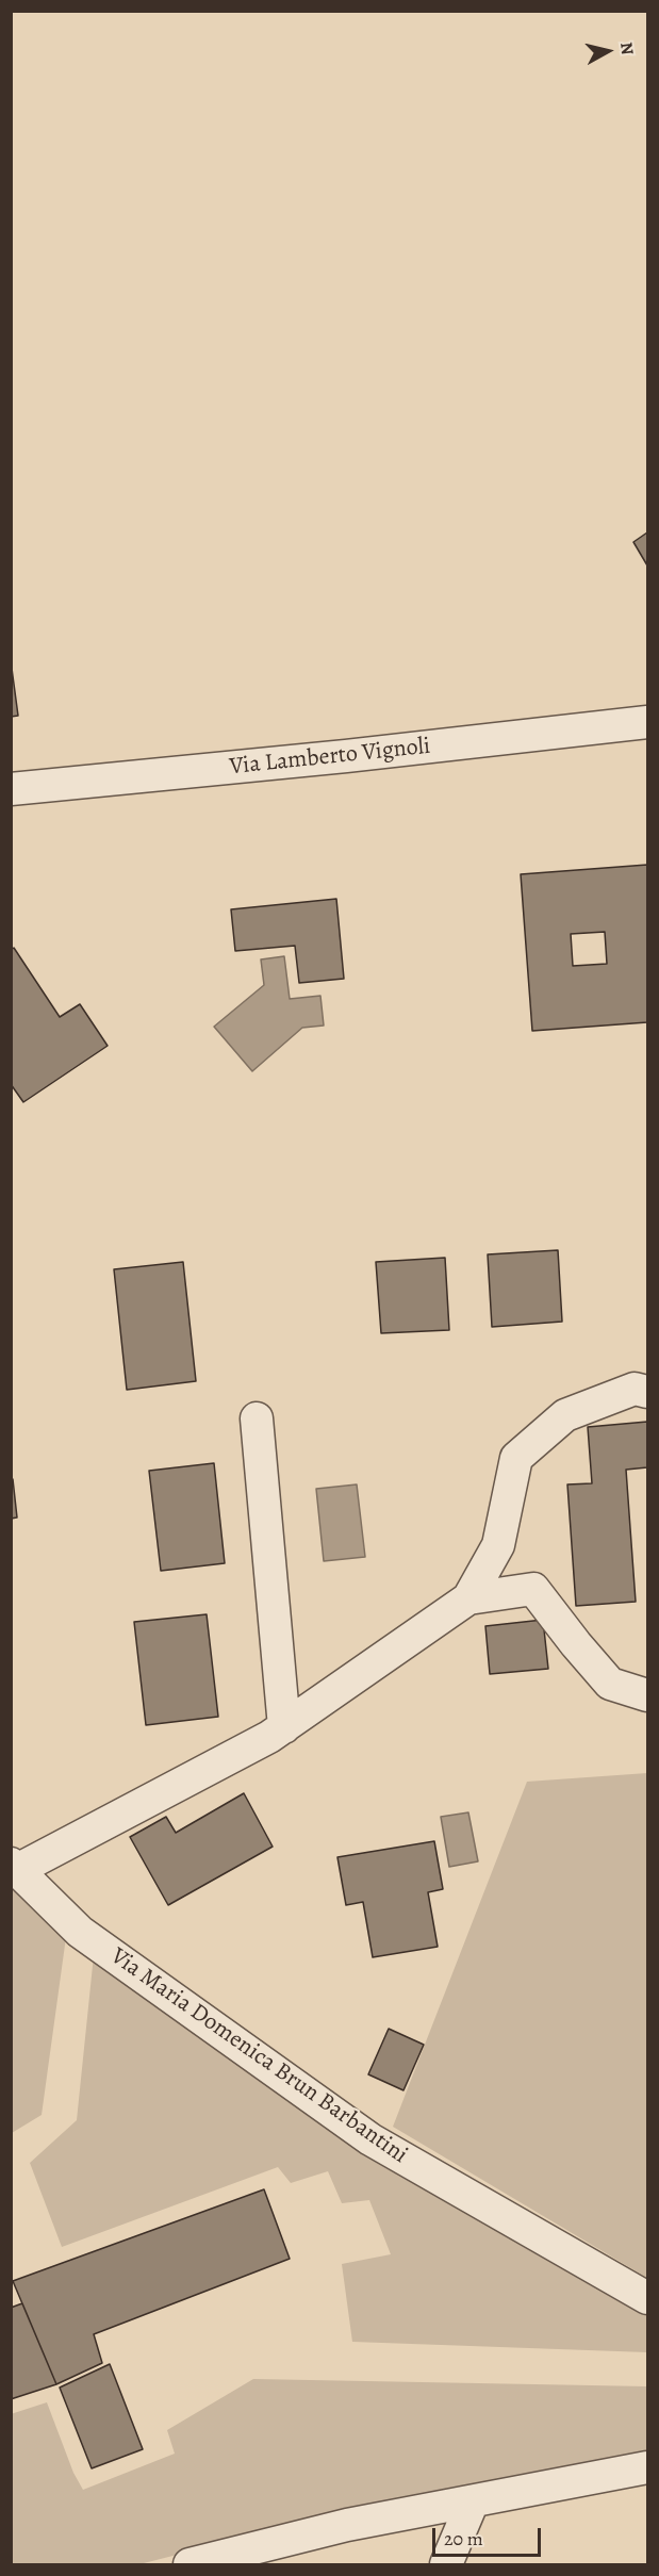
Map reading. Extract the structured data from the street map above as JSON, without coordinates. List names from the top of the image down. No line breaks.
{"streets":{"street":["Via Lamberto Vignoli","Via Maria Domenica Brun Barbantini"]},"scale_bar":"20 m","north":"right"}
